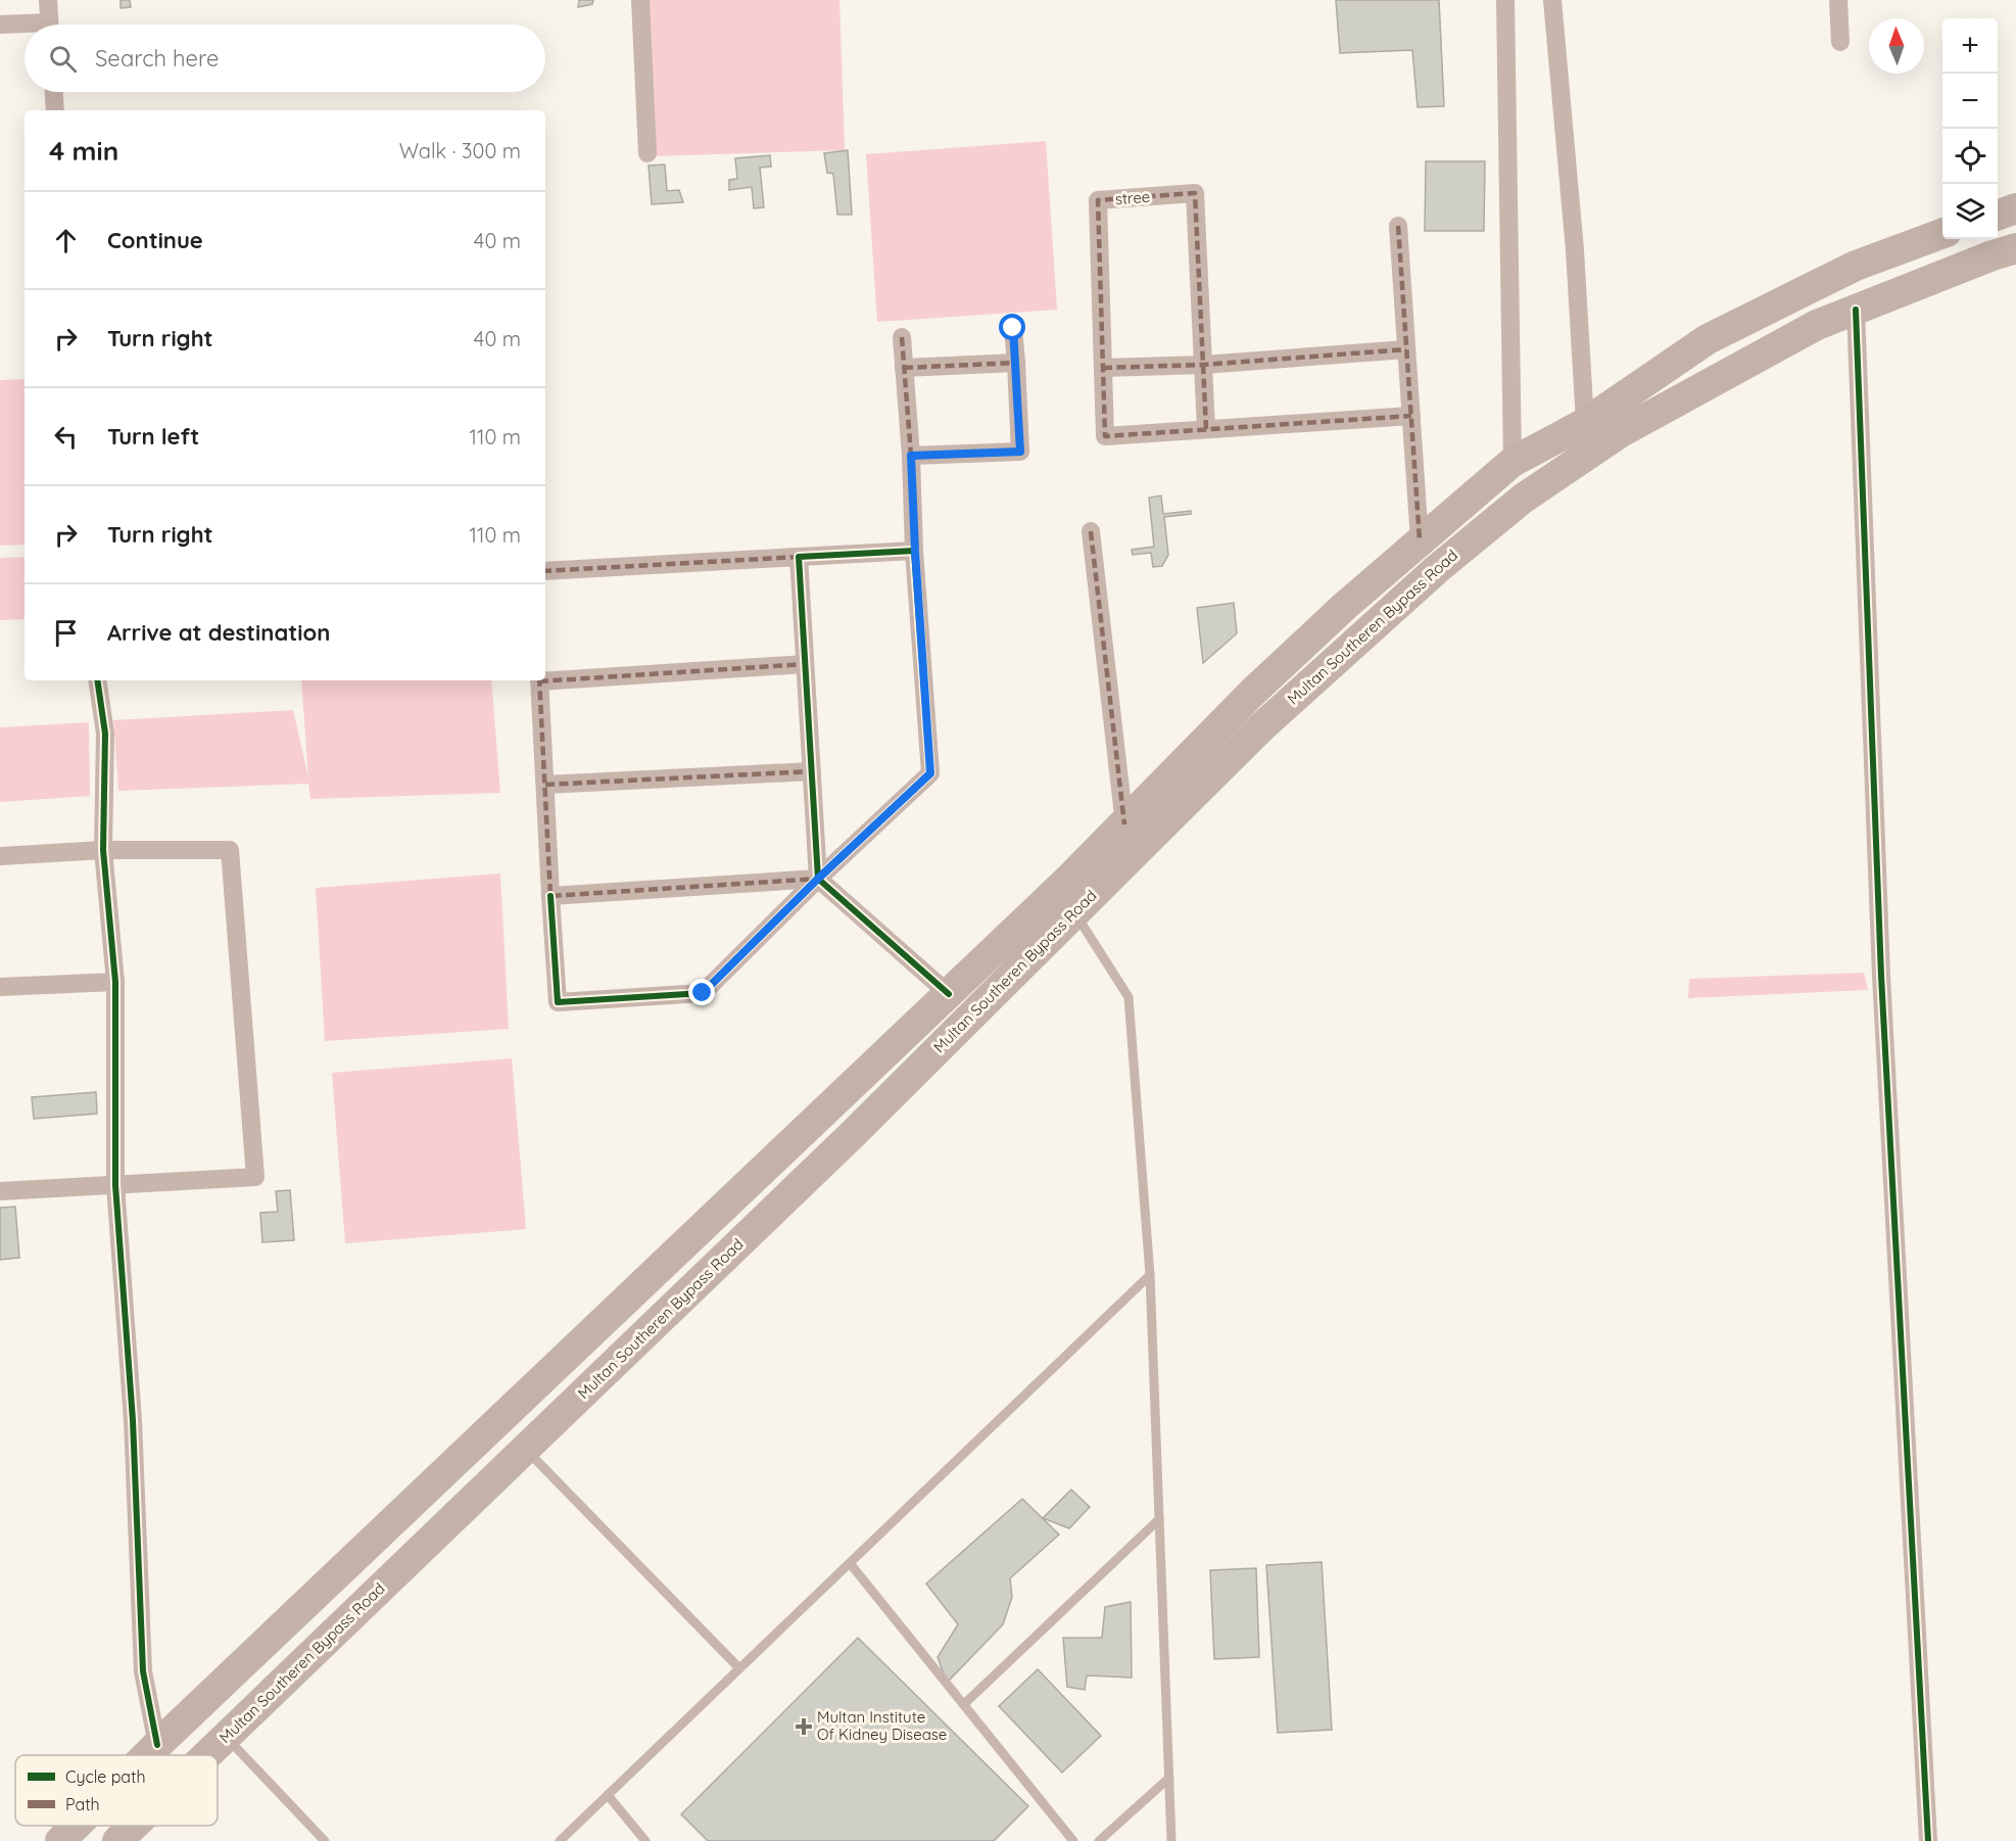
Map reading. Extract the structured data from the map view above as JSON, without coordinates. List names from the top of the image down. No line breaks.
{"streets":{"highway":["Multan Southeren Bypass Road"],"street":["stree"]},"places":{"health":["Multan Institute Of Kidney Disease"]},"legend":["Cycle path","Path"],"north":"top","page":{"map_buttons":["+","−"],"search":"Search here","heading":["4 min","Walk · 300 m"],"list":[["Continue","40 m"],["Turn right","40 m"],["Turn left","110 m"],["Turn right","110 m"],"Arrive at destination"]}}
